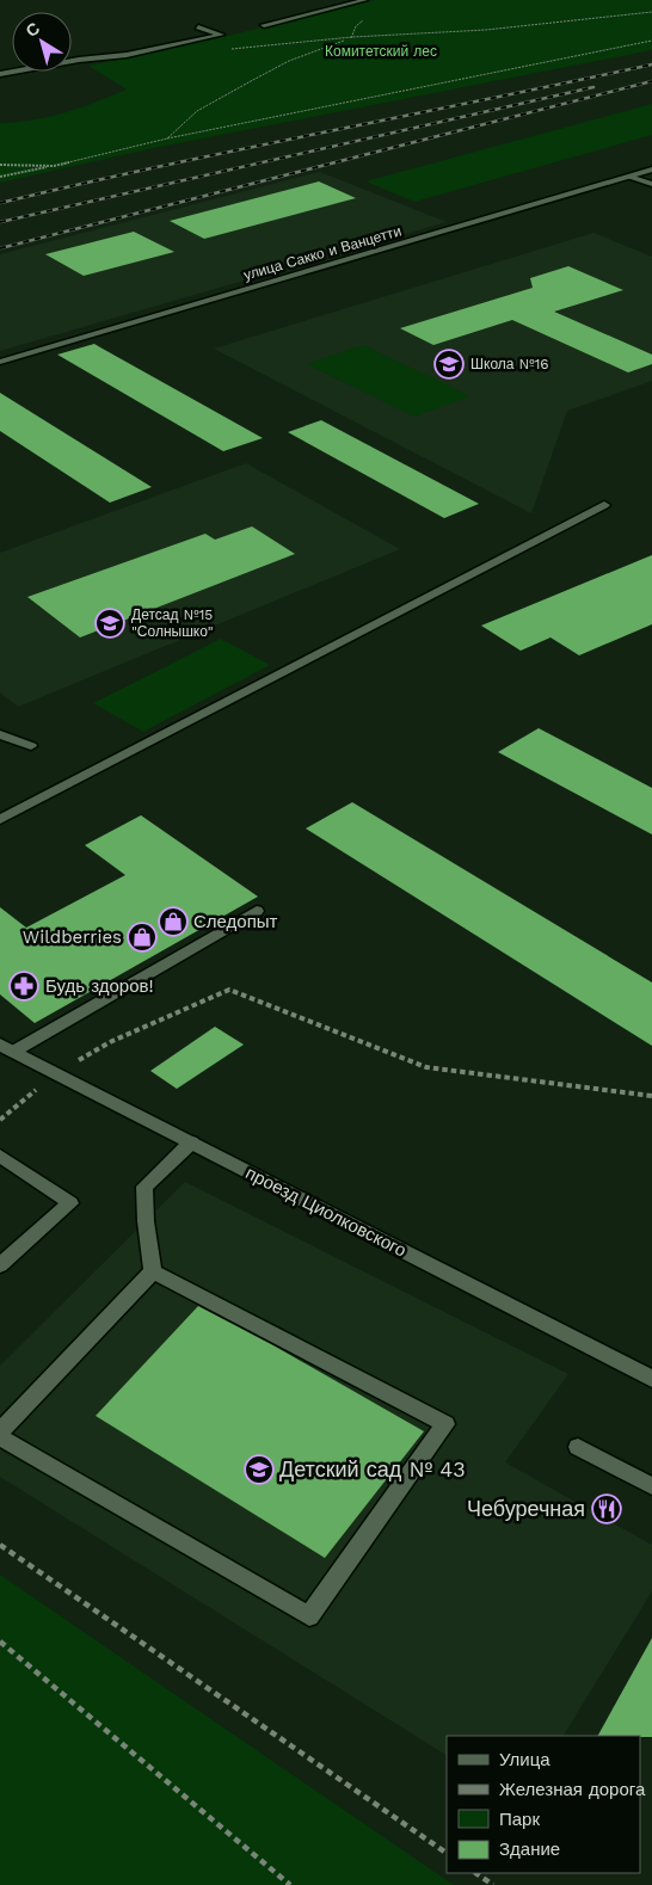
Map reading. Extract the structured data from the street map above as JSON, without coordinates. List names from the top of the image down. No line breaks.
{"streets":{"street":["улица Сакко и Ванцетти","проезд Циолковского"]},"parks":["Комитетский лес"],"places":{"school or university":["Школа №16","Детсад №15 \"Солнышко\"","Детский сад № 43"],"shop":["Следопыт","Wildberries"],"pharmacy":["Будь здоров!"],"restaurant":["Чебуречная"]},"legend":["Улица","Железная дорога","Парк","Здание"],"north":"top left"}
